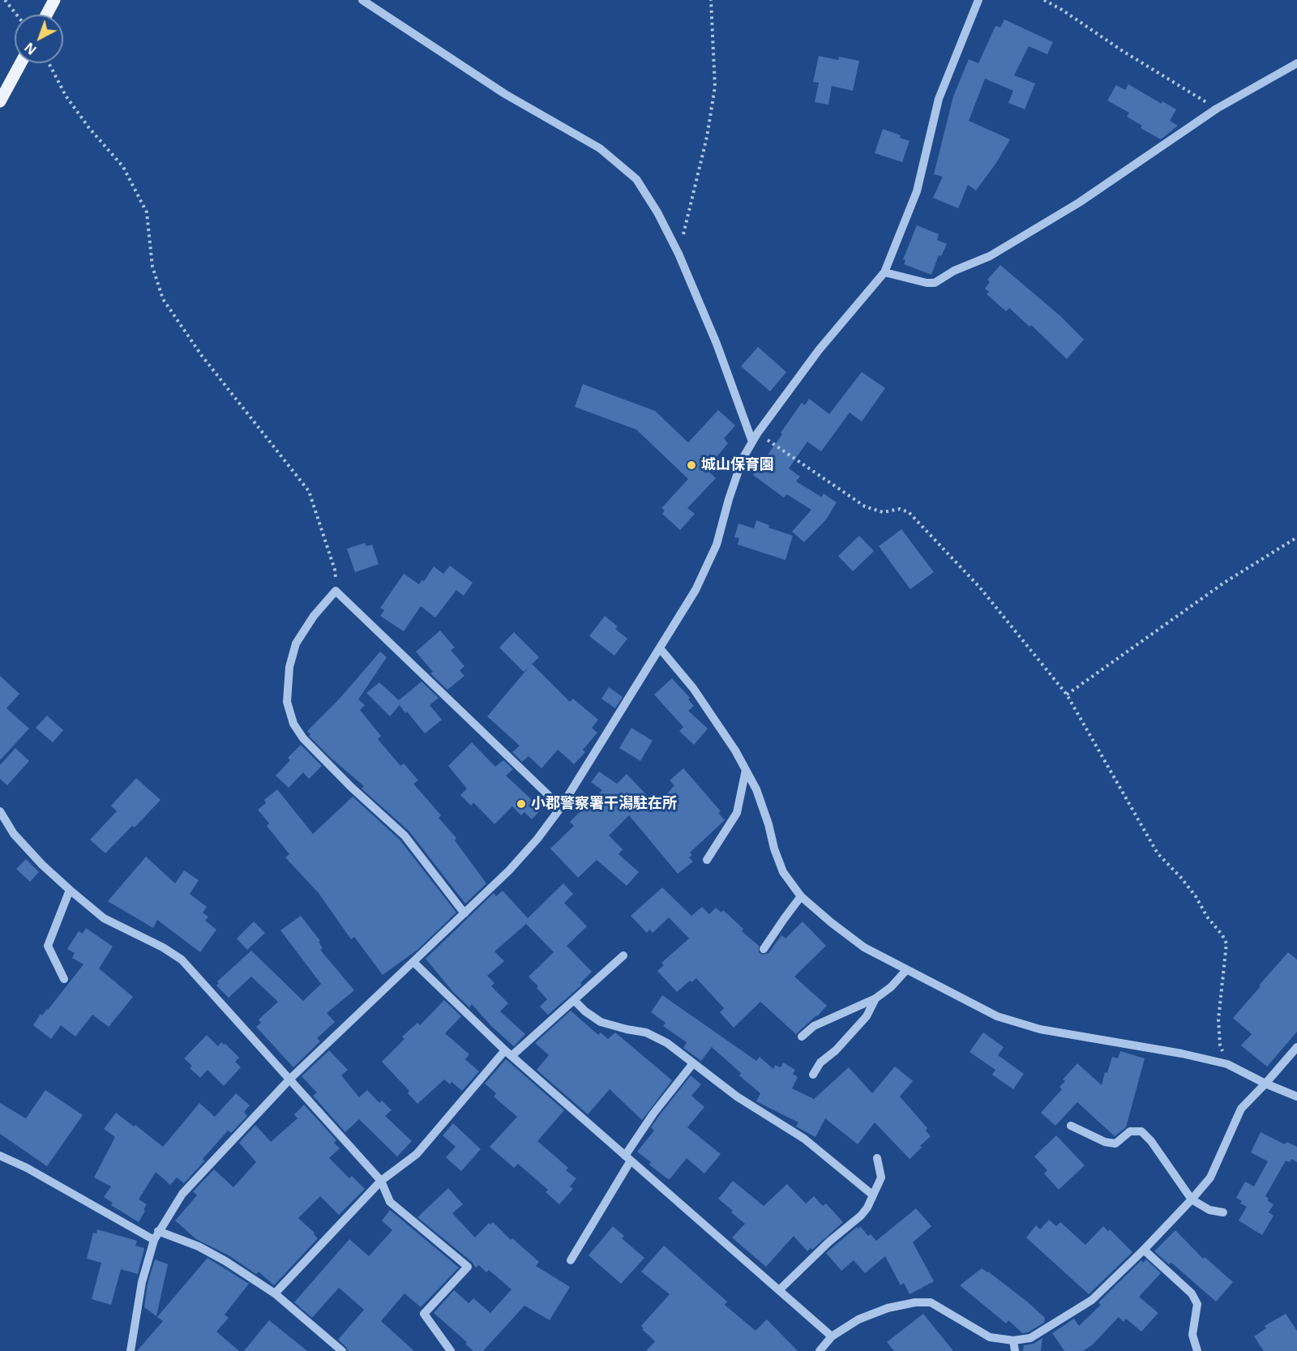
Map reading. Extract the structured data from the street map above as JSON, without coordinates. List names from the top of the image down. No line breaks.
{"places":["城山保育園","小郡警察署干潟駐在所"],"north":"bottom left"}
